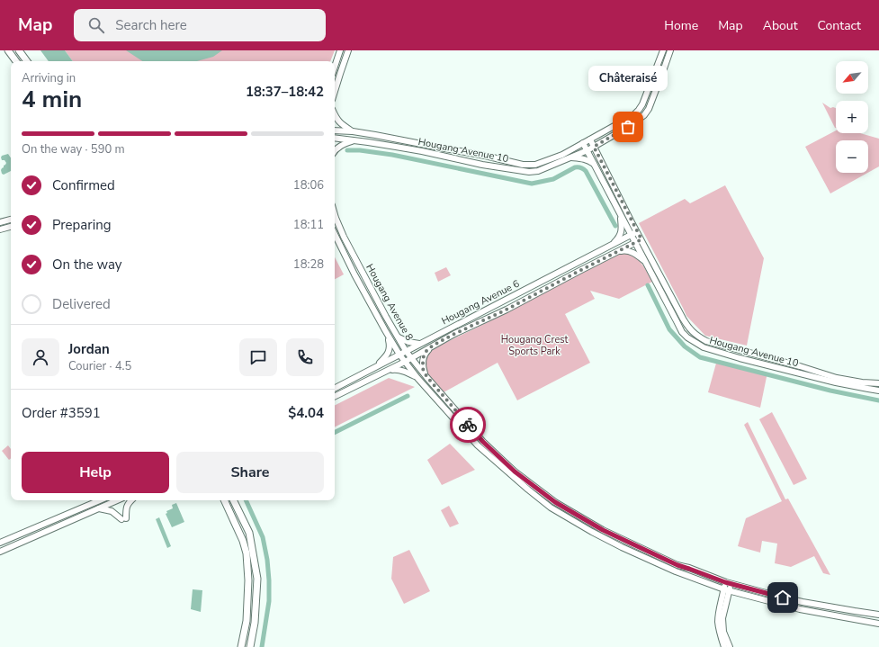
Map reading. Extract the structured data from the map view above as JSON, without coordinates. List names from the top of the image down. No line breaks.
{"streets":{"main road":["Hougang Avenue 10","Hougang Avenue 8","Hougang Avenue 6"]},"crossings":[["Hougang Avenue 10","Hougang Avenue 6"],["Hougang Avenue 8","Hougang Avenue 6"]],"parks":["Hougang Crest Sports Park"],"places":["Châteraisé"],"north":"bottom left","page":{"header":"Map","search":"Search here","nav":["Home","Map","About","Contact"],"map_buttons":["+","−"],"heading":["4 min","Arriving in","18:37–18:42"],"panel":["Jordan","Courier · 4.5","Order #3591","$4.04"],"bubble":"Châteraisé","bar":"On the way · 590 m","list":[["Confirmed","18:06"],["Preparing","18:11"],["On the way","18:28"],"Delivered"],"buttons":["Help","Share"]}}
